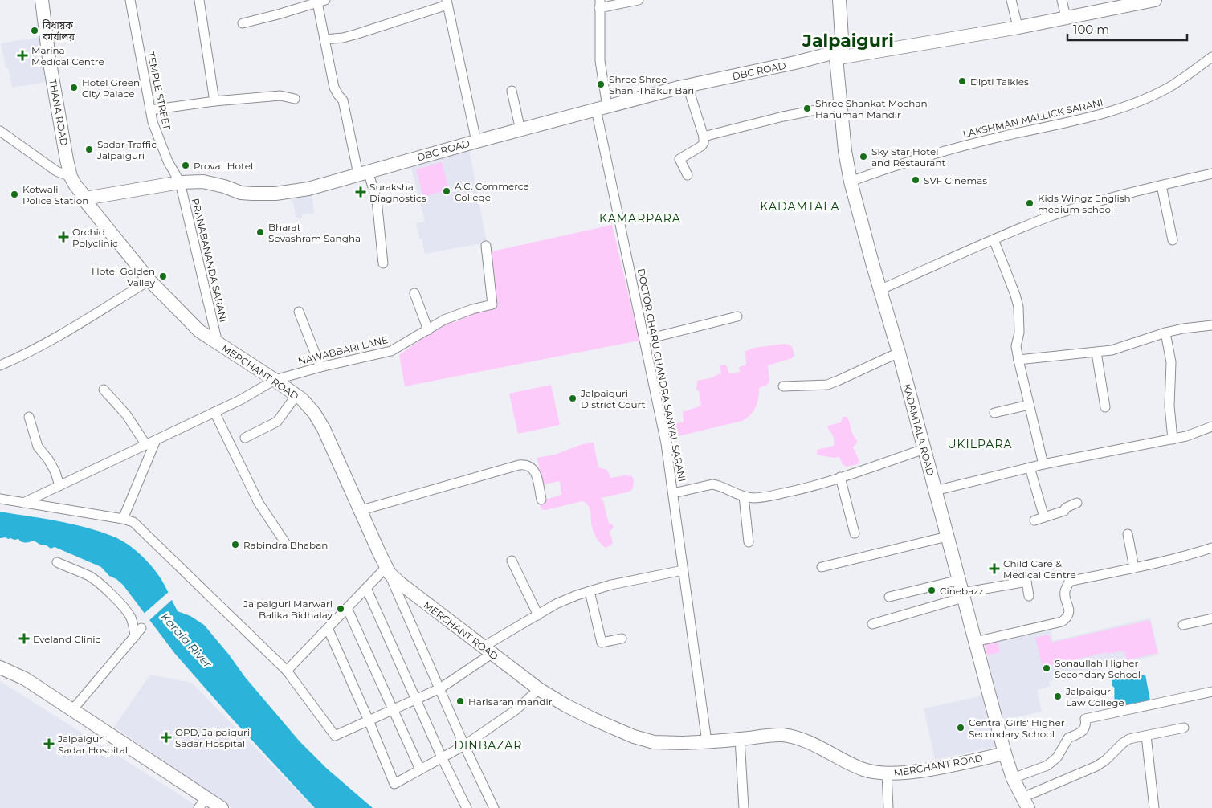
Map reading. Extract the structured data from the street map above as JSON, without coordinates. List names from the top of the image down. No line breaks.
{"streets":{"street":["DBC ROAD","TEMPLE STREET","THANA ROAD","LAKSHMAN MALLICK SARANI","PRANABANANDA SARANI","NAWABBARI LANE","MERCHANT ROAD","DOCTOR CHARU CHANDRA SANYAL SARANI","KADAMTALA ROAD"]},"crossings":[["DBC ROAD","TEMPLE STREET"],["DBC ROAD","THANA ROAD"],["DBC ROAD","PRANABANANDA SARANI"],["DBC ROAD","MERCHANT ROAD"],["DBC ROAD","DOCTOR CHARU CHANDRA SANYAL SARANI"],["DBC ROAD","KADAMTALA ROAD"],["TEMPLE STREET","PRANABANANDA SARANI"],["THANA ROAD","MERCHANT ROAD"],["LAKSHMAN MALLICK SARANI","KADAMTALA ROAD"],["PRANABANANDA SARANI","MERCHANT ROAD"],["NAWABBARI LANE","MERCHANT ROAD"],["MERCHANT ROAD","DOCTOR CHARU CHANDRA SANYAL SARANI"],["MERCHANT ROAD","KADAMTALA ROAD"]],"districts":["Jalpaiguri","KADAMTALA","KAMARPARA","UKILPARA","DINBAZAR"],"water":["Karala River"],"places":{"other":["বিধায়ক কার্যালয়","Dipti Talkies","Shree Shree Shani Thakur Bari","Hotel Green City Palace","Shree Shankat Mochan Hanuman Mandir","Sadar Traffic Jalpaiguri","Sky Star Hotel and Restaurant","Provat Hotel","SVF Cinemas","A.C. Commerce College","Kotwali Police Station","Kids Wingz English medium school","Bharat Sevashram Sangha","Hotel Golden Valley","Jalpaiguri District Court","Rabindra Bhaban","Cinebazz","Jalpaiguri Marwari Balika Bidhalay","Sonaullah Higher Secondary School","Jalpaiguri Law College","Harisaran mandir","Central Girls' Higher Secondary School"],"health":["Marina Medical Centre","Suraksha Diagnostics","Orchid Polyclinic","Child Care & Medical Centre","Eveland Clinic","OPD, Jalpaiguri Sadar Hospital","Jalpaiguri Sadar Hospital"]},"scale_bar":"100 m"}
